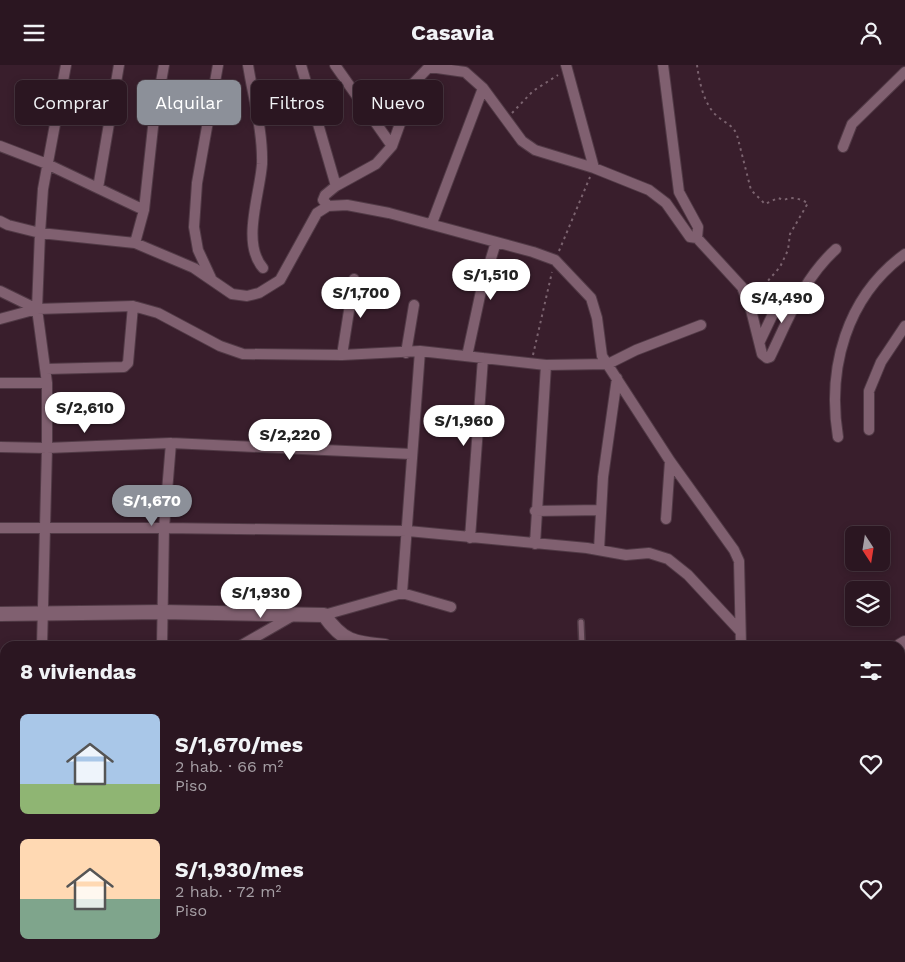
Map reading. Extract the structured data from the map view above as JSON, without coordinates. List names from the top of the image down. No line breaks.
{"north":"bottom","page":{"header":"Casavia","chip":["Comprar","Alquilar","Filtros","Nuevo"],"price":["S/1,510","S/1,700","S/4,490","S/2,610","S/1,960","S/2,220","S/1,670","S/1,930"],"heading":"8 viviendas","list":[{"name":"S/1,670/mes","note":"2 hab. · 66 m² · Piso"},{"name":"S/1,930/mes","note":"2 hab. · 72 m² · Piso"}]}}
